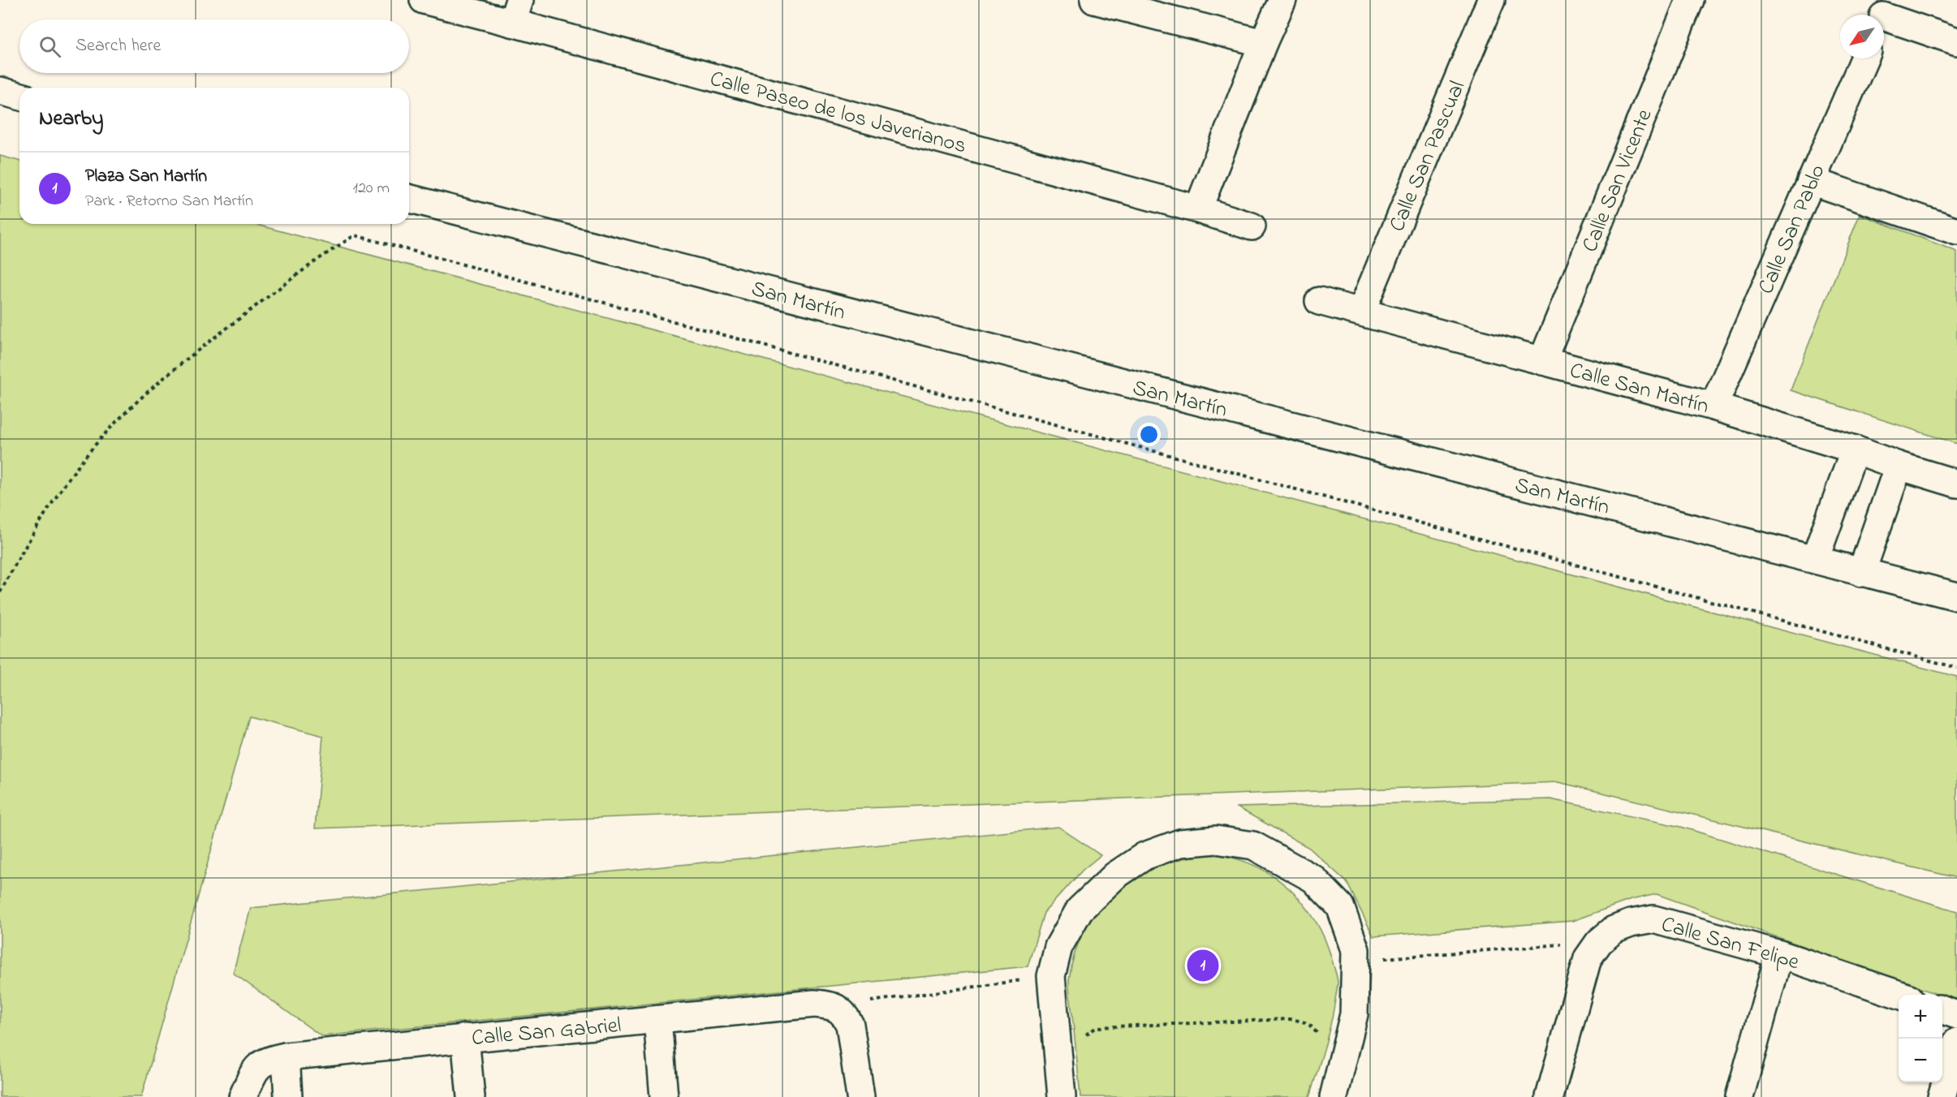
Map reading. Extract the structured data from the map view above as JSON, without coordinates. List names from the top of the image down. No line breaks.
{"streets":{"street":["Calle Paseo de los Javerianos","Calle San Pascual","Calle San Vicente","Calle San Pablo","San Martín","Calle San Martín","Calle San Felipe","Calle San Gabriel"]},"crossings":[["Calle San Pascual","Calle San Martín"],["Calle San Vicente","Calle San Martín"],["Calle San Pablo","Calle San Martín"]],"north":"bottom left","page":{"search":"Search here","heading":"Nearby","list":[{"mark":"1","name":"Plaza San Martín","note":"Park · Retorno San Martín","value":"120 m"}],"pins":"1","map_buttons":["+","−"]}}
